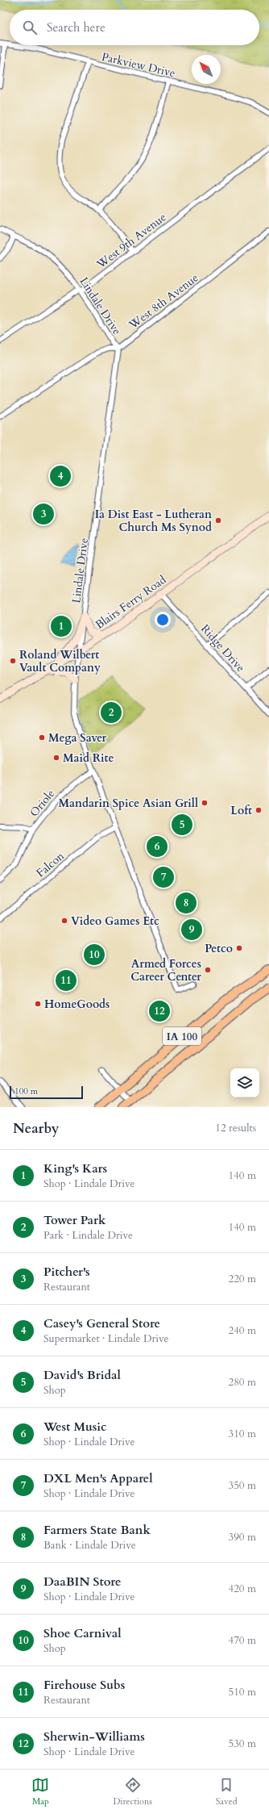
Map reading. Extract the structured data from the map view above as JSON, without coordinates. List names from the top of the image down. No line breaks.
{"streets":{"highway":["IA 100"],"main road":["Blairs Ferry Road"],"street":["Parkview Drive","West 9th Avenue","West 8th Avenue","Lindale Drive","Ridge Drive","Oriole","Falcon"]},"crossings":[["West 9th Avenue","Lindale Drive"],["West 8th Avenue","Lindale Drive"],["Lindale Drive","Blairs Ferry Road"],["Lindale Drive","Oriole"],["Lindale Drive","Falcon"],["Blairs Ferry Road","Ridge Drive"]],"places":["Ia Dist East - Lutheran Church Ms Synod","Roland Wilbert Vault Company","Mega Saver","Maid Rite","Mandarin Spice Asian Grill","Loft","Video Games Etc","Petco","Armed Forces Career Center","HomeGoods"],"scale_bar":"100 m","north":"top left","page":{"search":"Search here","pins":["4","3","1","2","5","6","7","8","9","10","11","12"],"scale":"100 m","heading":["Nearby","12 results"],"list":[{"mark":"1","name":"King's Kars","note":"Shop · Lindale Drive","value":"140 m"},{"mark":"2","name":"Tower Park","note":"Park · Lindale Drive","value":"140 m"},{"mark":"3","name":"Pitcher's","note":"Restaurant","value":"220 m"},{"mark":"4","name":"Casey's General Store","note":"Supermarket · Lindale Drive","value":"240 m"},{"mark":"5","name":"David's Bridal","note":"Shop","value":"280 m"},{"mark":"6","name":"West Music","note":"Shop · Lindale Drive","value":"310 m"},{"mark":"7","name":"DXL Men's Apparel","note":"Shop · Lindale Drive","value":"350 m"},{"mark":"8","name":"Farmers State Bank","note":"Bank · Lindale Drive","value":"390 m"},{"mark":"9","name":"DaaBIN Store","note":"Shop · Lindale Drive","value":"420 m"},{"mark":"10","name":"Shoe Carnival","note":"Shop","value":"470 m"},{"mark":"11","name":"Firehouse Subs","note":"Restaurant","value":"510 m"},{"mark":"12","name":"Sherwin-Williams","note":"Shop · Lindale Drive","value":"530 m"}],"nav":["Map","Directions","Saved"]}}
